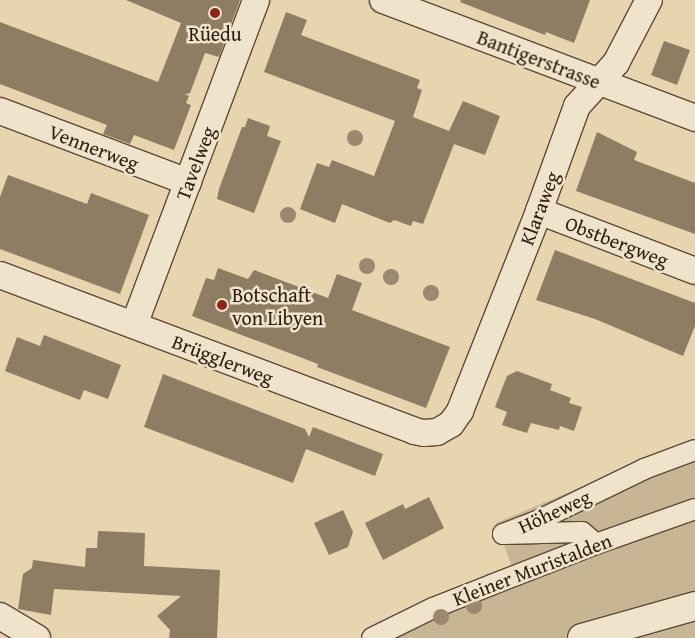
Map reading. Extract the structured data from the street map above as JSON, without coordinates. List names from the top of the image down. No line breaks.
{"streets":{"street":["Bantigerstrasse","Vennerweg","Tavelweg","Klaraweg","Obstbergweg","Brügglerweg","Höheweg","Kleiner Muristalden"]},"crossings":[["Bantigerstrasse","Klaraweg"],["Vennerweg","Tavelweg"],["Tavelweg","Brügglerweg"],["Klaraweg","Obstbergweg"],["Klaraweg","Brügglerweg"],["Höheweg","Kleiner Muristalden"]],"places":["Rüedu","Botschaft von Libyen"]}
